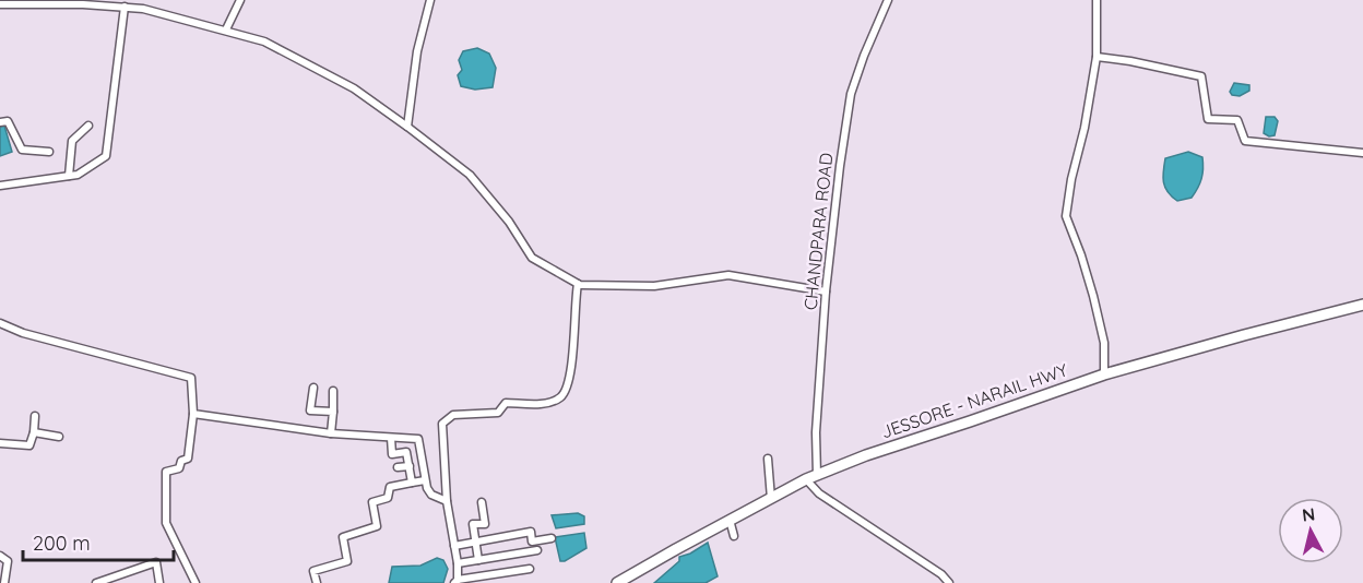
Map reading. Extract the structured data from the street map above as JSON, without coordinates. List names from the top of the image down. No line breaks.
{"streets":{"highway":["JESSORE - NARAIL HWY"],"street":["CHANDPARA ROAD"]},"crossings":[["CHANDPARA ROAD","JESSORE - NARAIL HWY"]],"scale_bar":"200 m","north":"top"}
